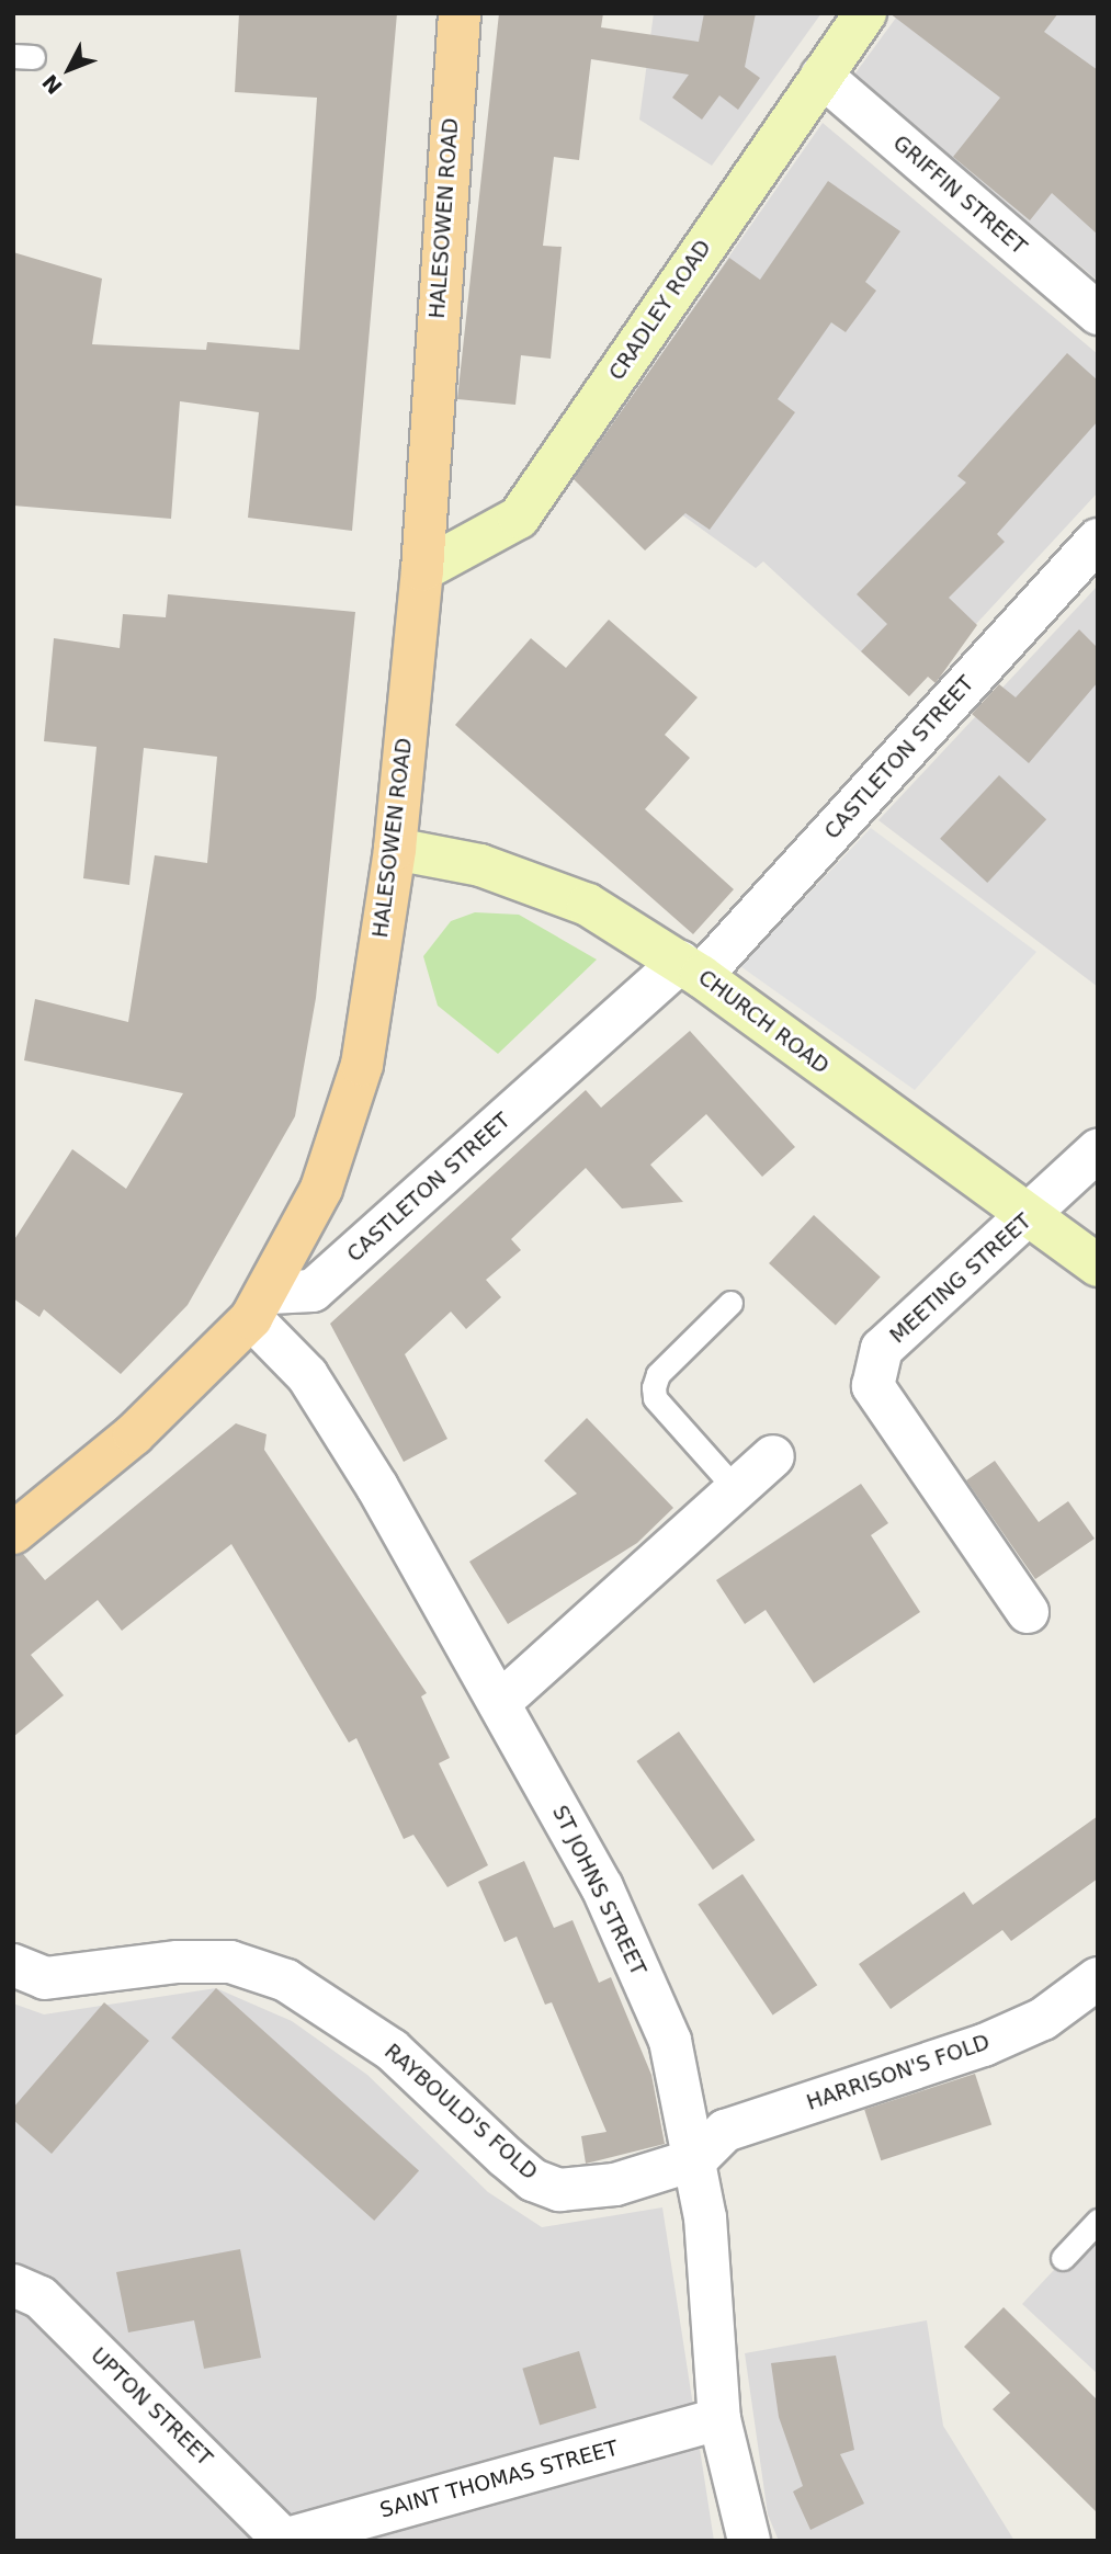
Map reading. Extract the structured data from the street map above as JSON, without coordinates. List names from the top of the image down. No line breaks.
{"streets":{"main road":["HALESOWEN ROAD"],"street":["GRIFFIN STREET","CRADLEY ROAD","CASTLETON STREET","CHURCH ROAD","MEETING STREET","ST JOHNS STREET","HARRISON'S FOLD","RAYBOULD'S FOLD","UPTON STREET","SAINT THOMAS STREET"]},"crossings":[["GRIFFIN STREET","CRADLEY ROAD"],["HALESOWEN ROAD","CRADLEY ROAD"],["HALESOWEN ROAD","CASTLETON STREET"],["HALESOWEN ROAD","CHURCH ROAD"],["HALESOWEN ROAD","ST JOHNS STREET"],["CASTLETON STREET","CHURCH ROAD"],["CASTLETON STREET","ST JOHNS STREET"],["CHURCH ROAD","MEETING STREET"],["ST JOHNS STREET","HARRISON'S FOLD"],["ST JOHNS STREET","RAYBOULD'S FOLD"],["ST JOHNS STREET","SAINT THOMAS STREET"],["HARRISON'S FOLD","RAYBOULD'S FOLD"],["UPTON STREET","SAINT THOMAS STREET"]],"north":"bottom left"}
